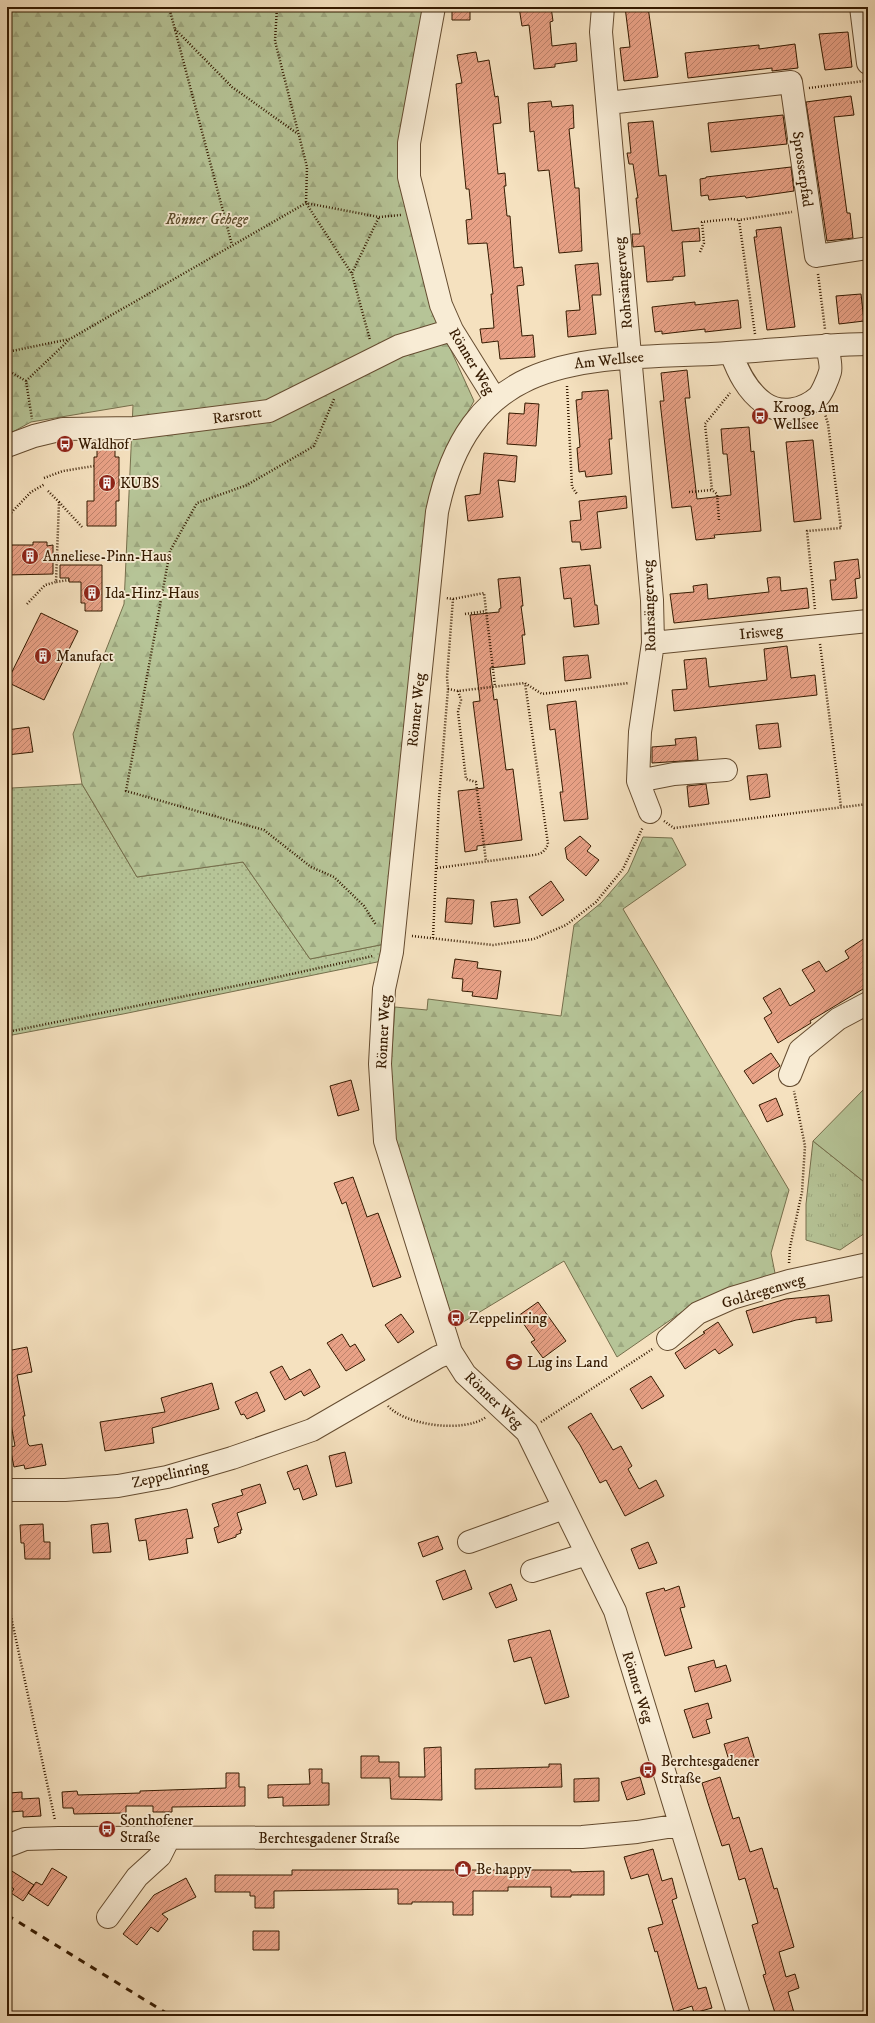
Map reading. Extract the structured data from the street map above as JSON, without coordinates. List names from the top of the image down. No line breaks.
{"streets":{"street":["Sprosserpfad","Rohrsängerweg","Am Wellsee","Rönner Weg","Rarsrott","Irisweg","Goldregenweg","Zeppelinring","Berchtesgadener Straße"]},"crossings":[["Rohrsängerweg","Am Wellsee"],["Rohrsängerweg","Irisweg"],["Am Wellsee","Rönner Weg"],["Rönner Weg","Rarsrott"],["Rönner Weg","Zeppelinring"],["Rönner Weg","Berchtesgadener Straße"]],"parks":["Rönner Gehege"],"places":{"bus stop":["Kroog, Am Wellsee","Waldhof","Zeppelinring","Berchtesgadener Straße","Sonthofener Straße"],"building":["KUBS","Anneliese-Pinn-Haus","Ida-Hinz-Haus","Manufact"],"school or university":["Lug ins Land"],"shop":["Be happy"]}}
